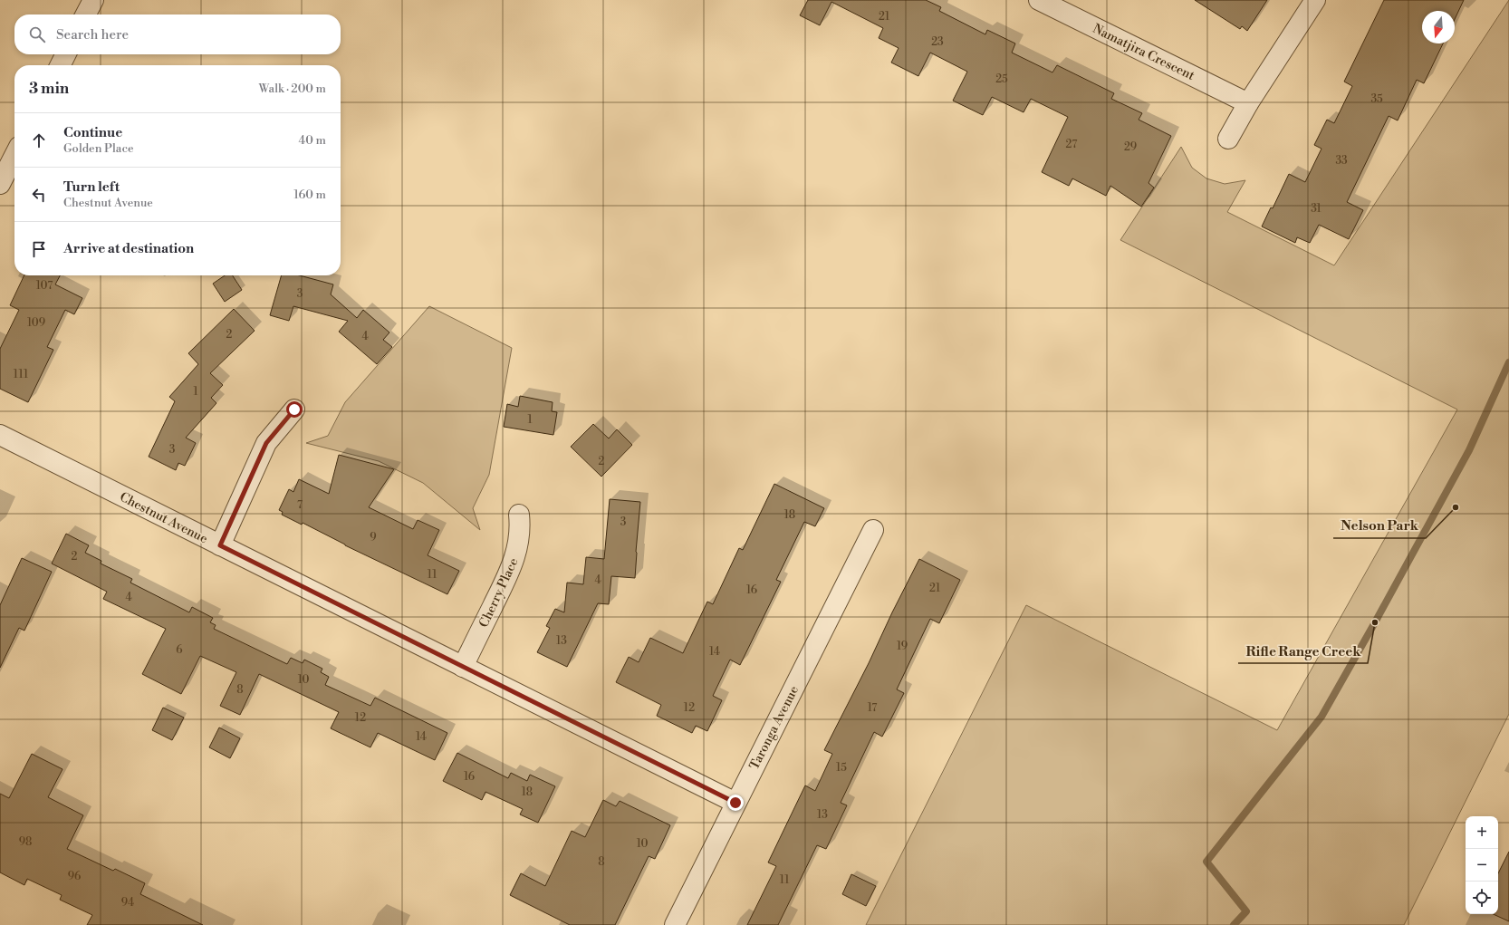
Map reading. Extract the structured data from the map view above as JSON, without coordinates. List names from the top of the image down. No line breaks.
{"streets":{"street":["Namatjira Crescent","Chestnut Avenue","Cherry Place","Taronga Avenue"]},"crossings":[["Chestnut Avenue","Cherry Place"],["Chestnut Avenue","Taronga Avenue"]],"places":["Nelson Park","Rifle Range Creek"],"house_numbers":["21","23","25","35","27","29","33","31","107","3","109","2","4","111","1","1","3","2","7","18","3","9","2","11","4","21","16","4","13","19","6","14","10","8","12","17","12","14","15","16","18","13","98","10","8","96","11","94"],"north":"bottom","page":{"search":"Search here","heading":["3 min","Walk · 200 m"],"list":[["Continue","Golden Place","40 m"],["Turn left","Chestnut Avenue","160 m"],"Arrive at destination"],"map_buttons":["+","−"]}}
